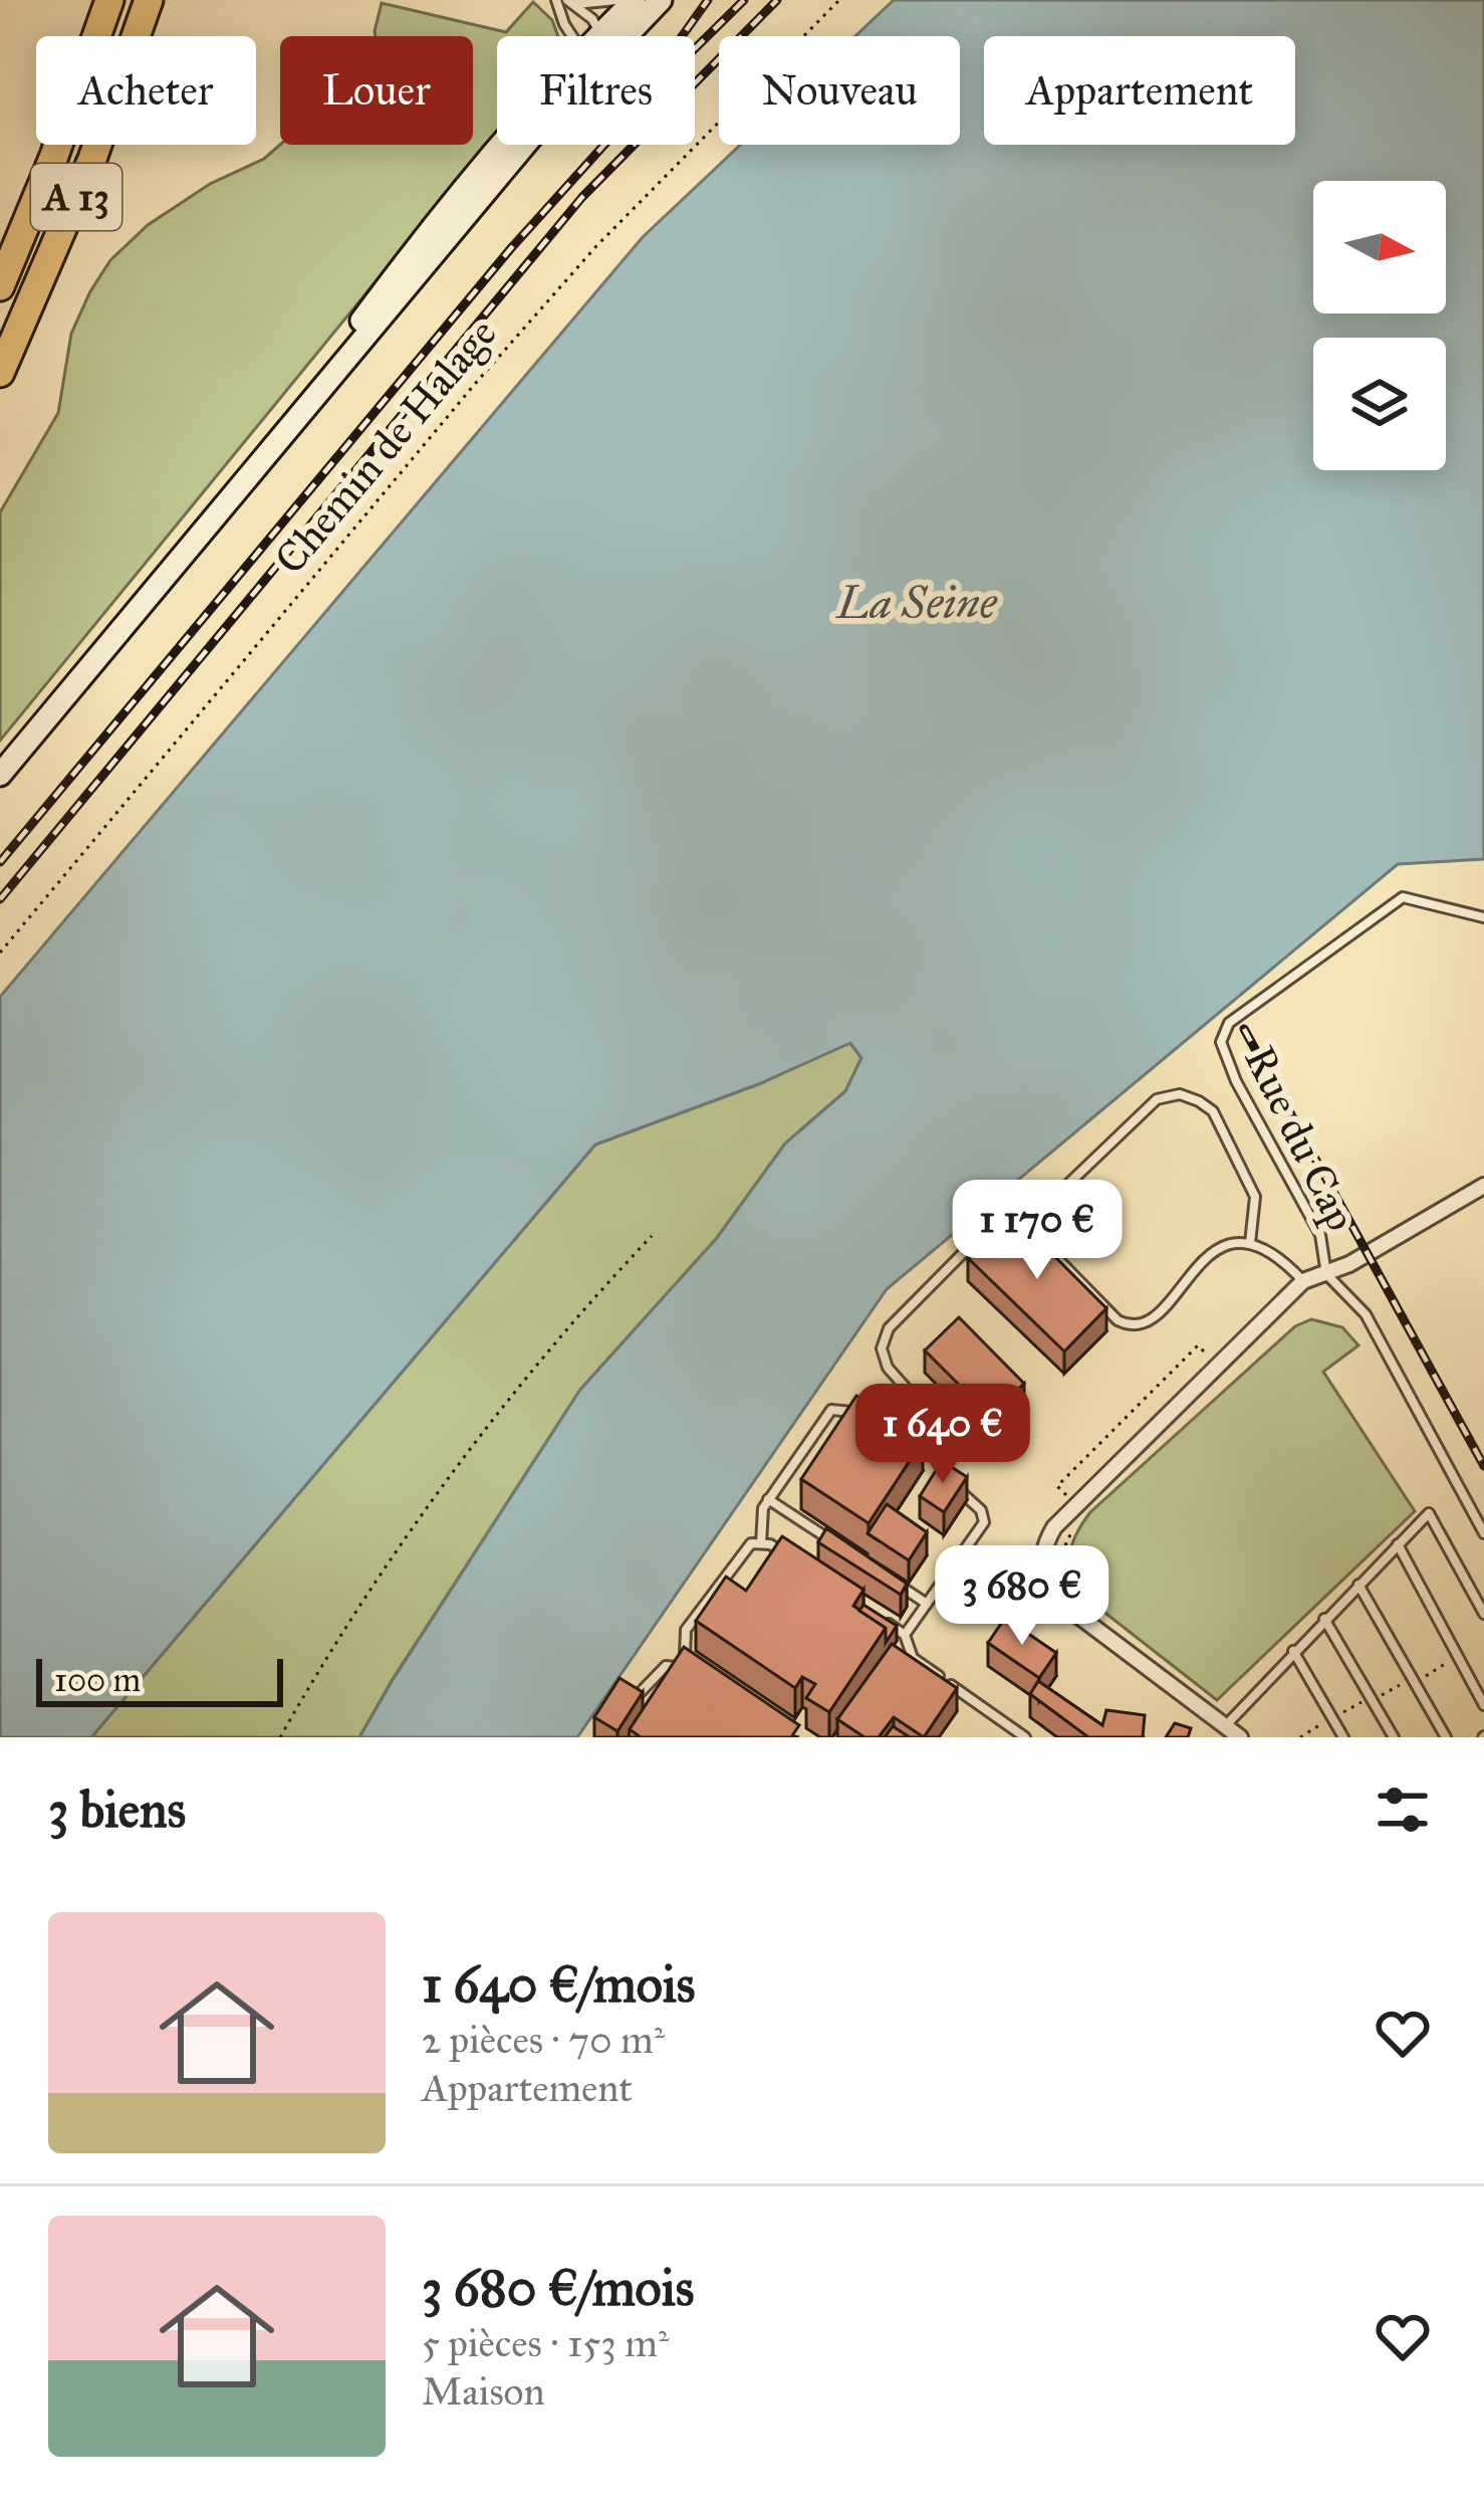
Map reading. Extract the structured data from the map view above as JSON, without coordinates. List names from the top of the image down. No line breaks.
{"streets":{"highway":["A 13"],"lane":["Rue du Cap"],"path":["Chemin de Halage"]},"water":["La Seine"],"scale_bar":"100 m","north":"right","page":{"chip":["Acheter","Louer","Filtres","Nouveau","Appartement"],"price":["1 170 €","1 640 €","3 680 €"],"scale":"100 m","heading":"3 biens","list":[{"name":"1 640 €/mois","note":"2 pièces · 70 m² · Appartement"},{"name":"3 680 €/mois","note":"5 pièces · 153 m² · Maison"}]}}
